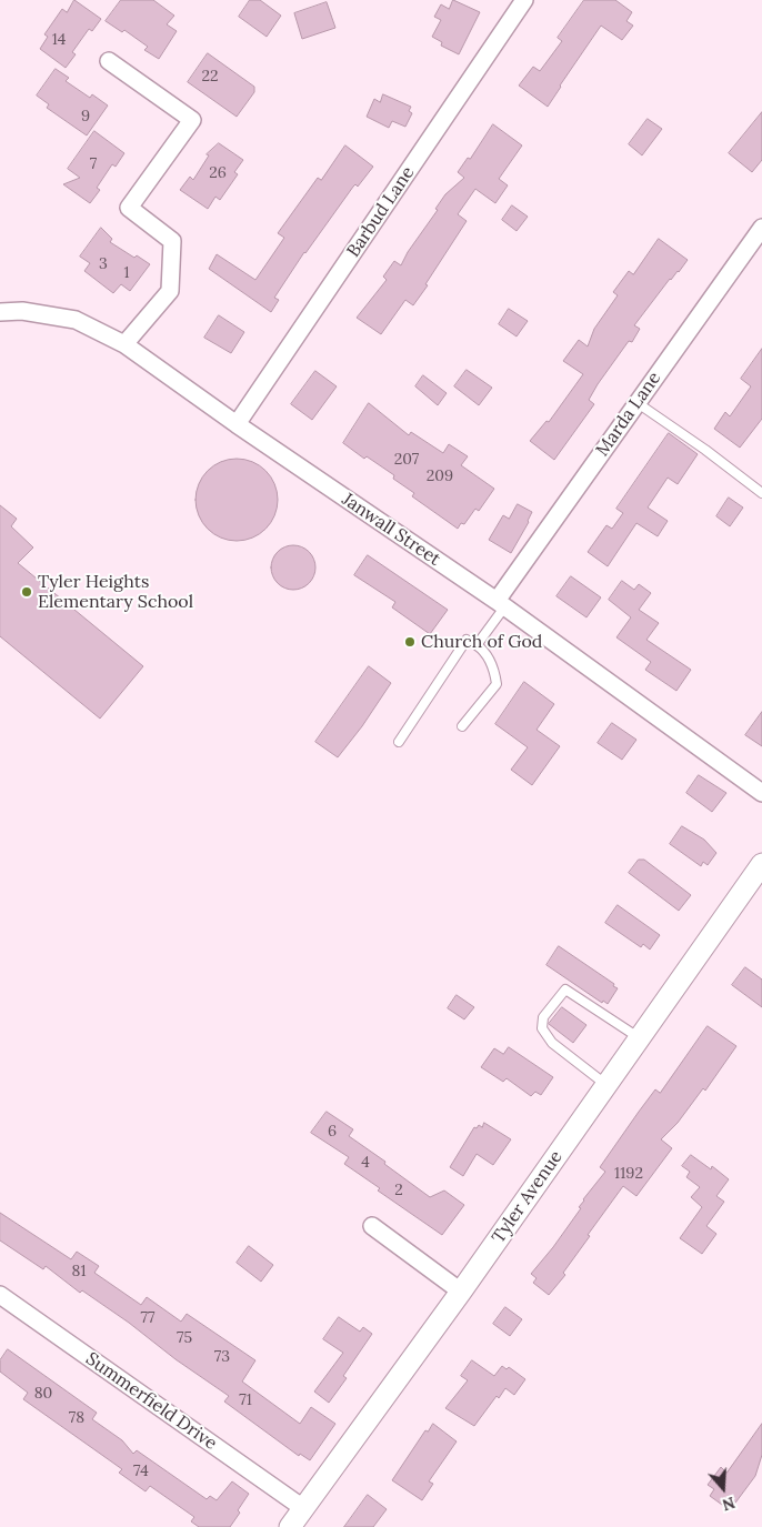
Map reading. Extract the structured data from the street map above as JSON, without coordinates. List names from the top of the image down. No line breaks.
{"streets":{"street":["Barbud Lane","Marda Lane","Janwall Street","Tyler Avenue","Summerfield Drive"]},"crossings":[["Barbud Lane","Janwall Street"],["Marda Lane","Janwall Street"],["Tyler Avenue","Summerfield Drive"]],"places":["Tyler Heights Elementary School","Church of God"],"house_numbers":["14","22","9","7","26","3","1","207","209","6","4","1192","2","81","77","75","73","80","71","78","74"],"north":"bottom"}
